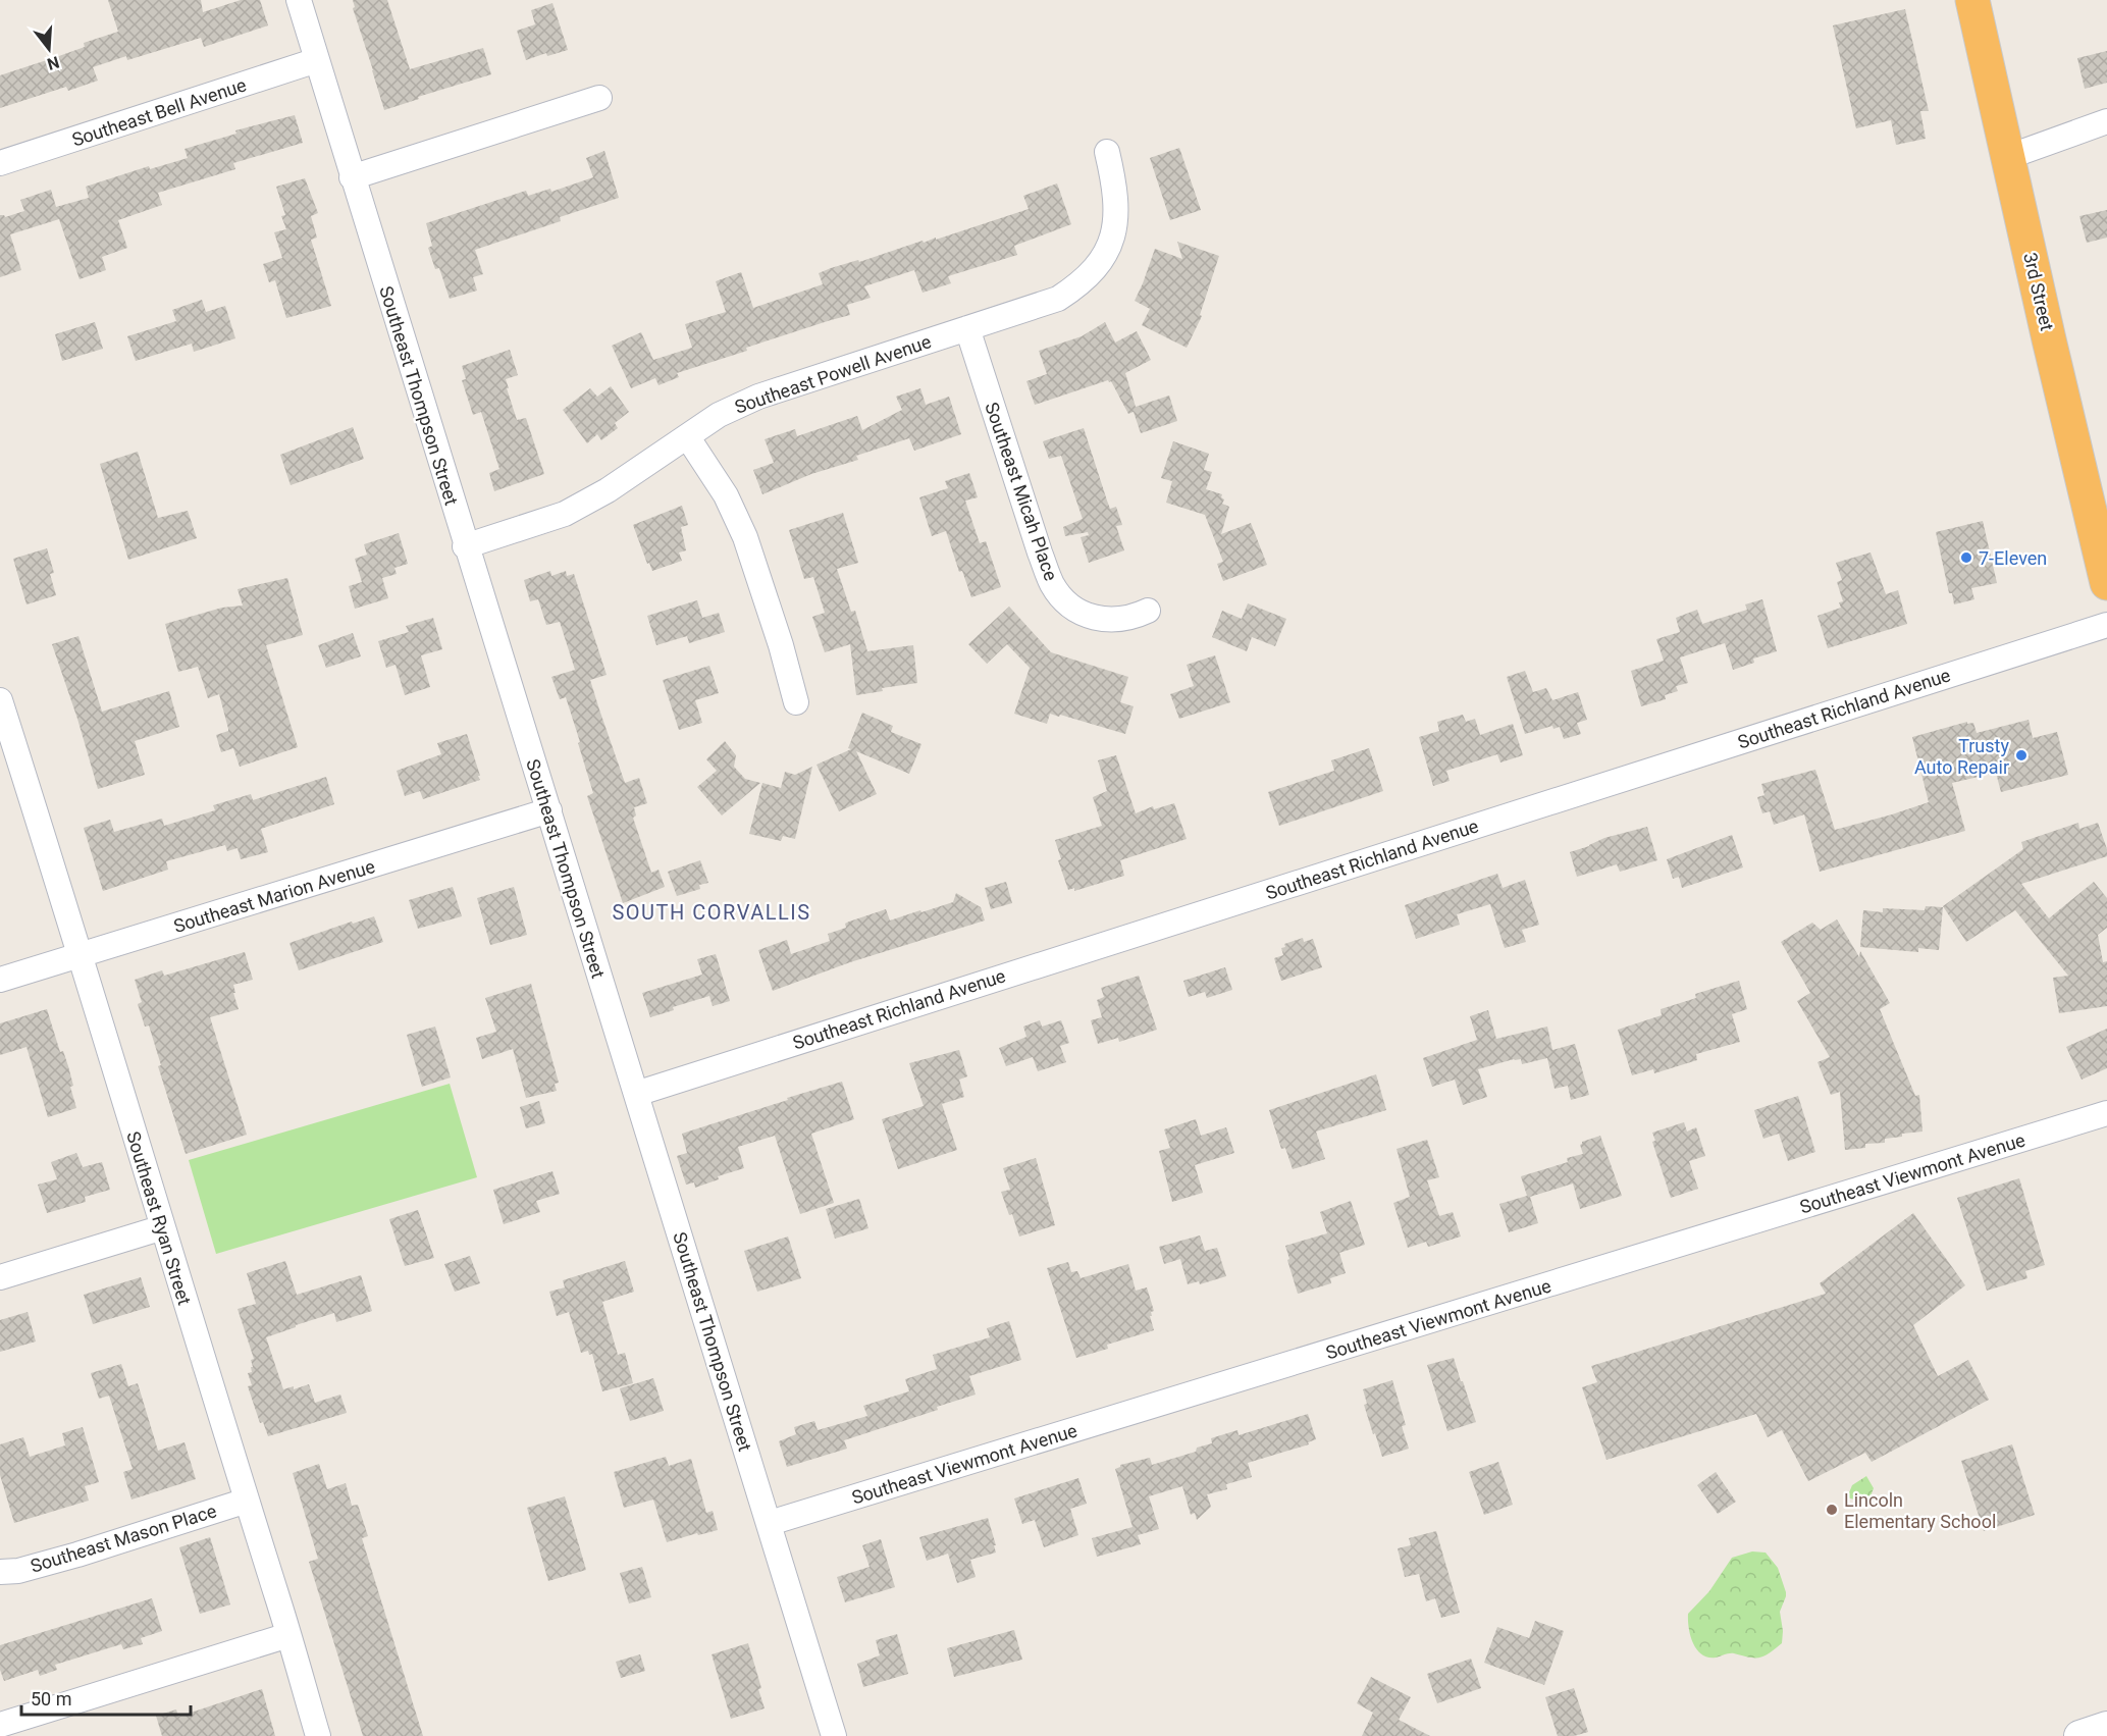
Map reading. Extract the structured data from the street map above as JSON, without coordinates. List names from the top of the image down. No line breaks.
{"streets":{"highway":["3rd Street"],"street":["Southeast Bell Avenue","Southeast Powell Avenue","Southeast Thompson Street","Southeast Micah Place","Southeast Richland Avenue","Southeast Marion Avenue","Southeast Viewmont Avenue","Southeast Ryan Street","Southeast Mason Place"]},"crossings":[["Southeast Bell Avenue","Southeast Thompson Street"],["Southeast Powell Avenue","Southeast Thompson Street"],["Southeast Powell Avenue","Southeast Micah Place"],["Southeast Thompson Street","Southeast Richland Avenue"],["Southeast Thompson Street","Southeast Marion Avenue"],["Southeast Thompson Street","Southeast Viewmont Avenue"],["Southeast Marion Avenue","Southeast Ryan Street"],["Southeast Ryan Street","Southeast Mason Place"]],"districts":["SOUTH CORVALLIS"],"places":["7-Eleven","Trusty Auto Repair","Lincoln Elementary School"],"scale_bar":"50 m","north":"bottom"}
